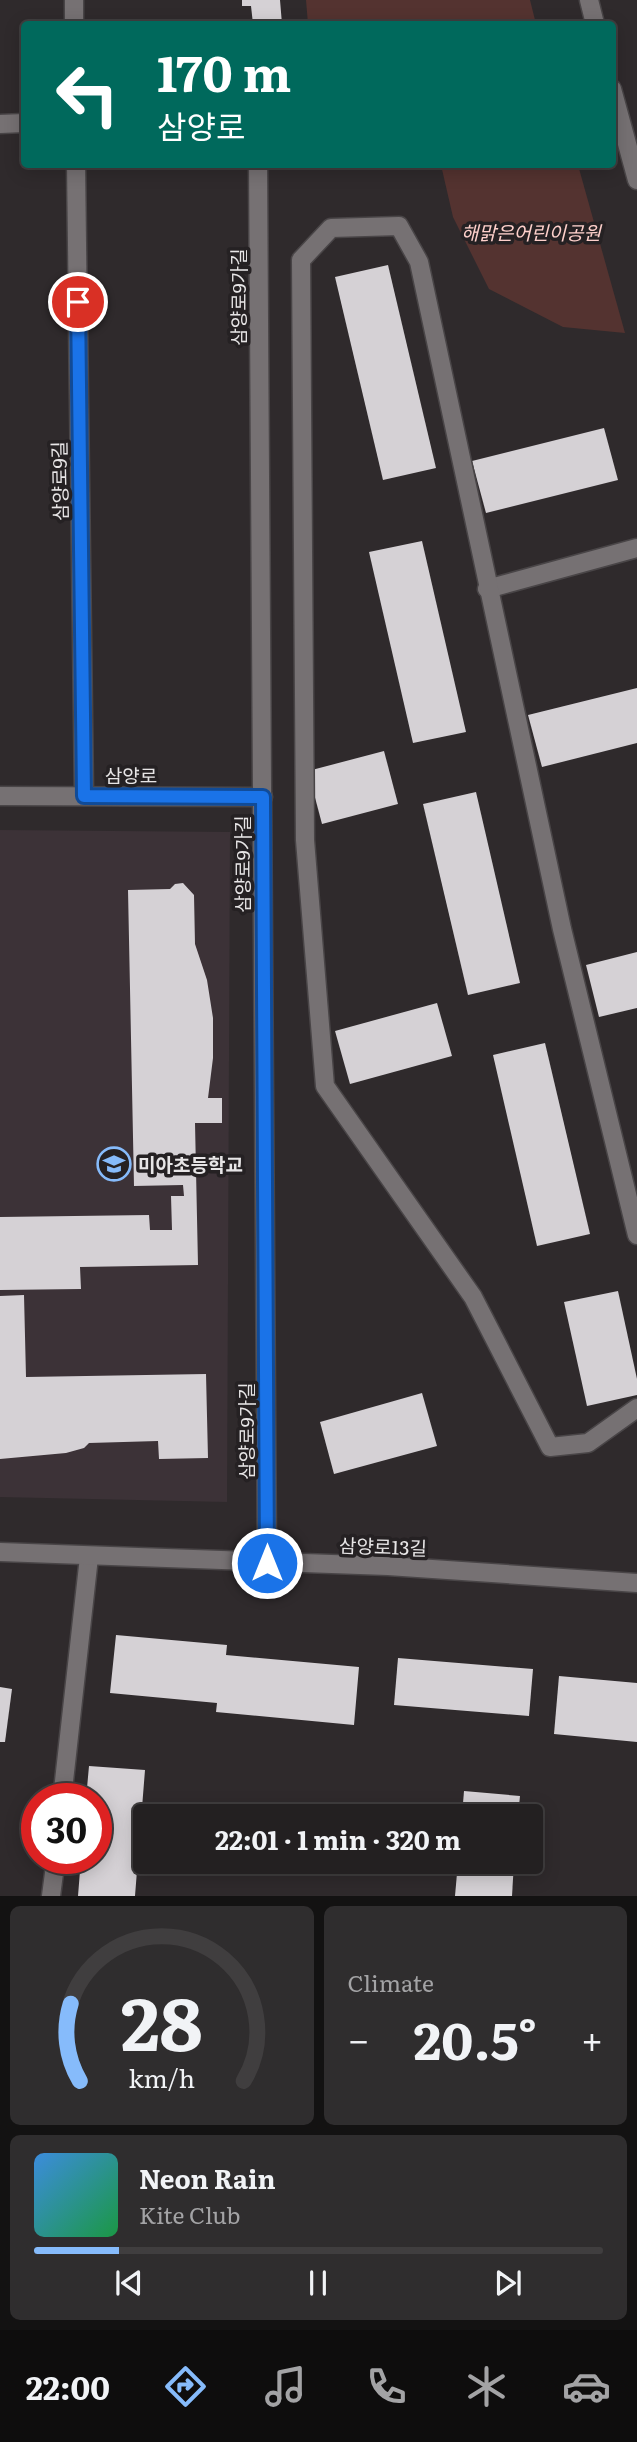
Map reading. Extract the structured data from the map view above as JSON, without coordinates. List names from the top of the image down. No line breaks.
{"streets":{"street":["삼양로9가길","삼양로9길","삼양로","삼양로13길"]},"crossings":[["삼양로9가길","삼양로"],["삼양로9가길","삼양로13길"],["삼양로9길","삼양로"]],"parks":["해맑은어린이공원"],"places":{"school or university":["미아초등학교"]},"page":{"turn":["170 m","삼양로"],"limit":"30","trip":"22:01 · 1 min · 320 m","tile":"Climate","heat":["−","20.5°","+"],"song":["Neon Rain","Kite Club"],"tabs":"22:00","gauge":["28","km/h"]}}
